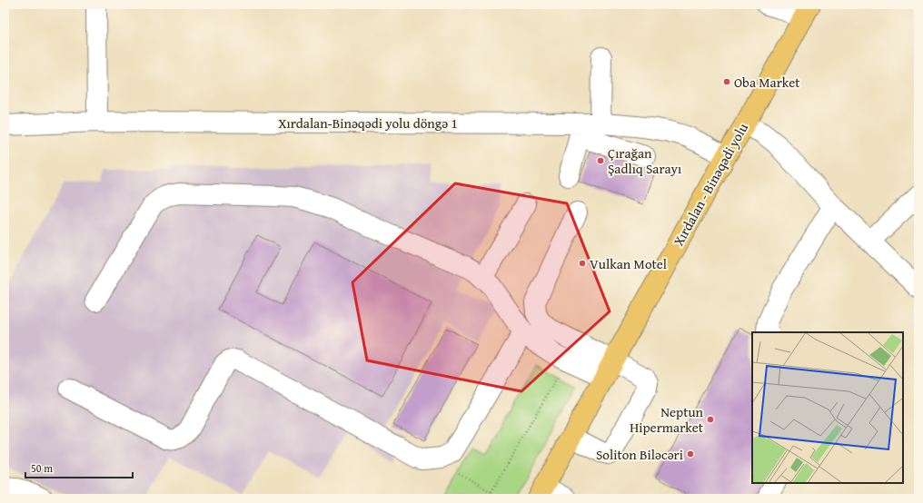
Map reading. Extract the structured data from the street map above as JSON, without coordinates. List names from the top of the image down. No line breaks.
{"streets":{"main road":["Xırdalan - Binəqədi yolu"],"street":["Xırdalan-Binəqədi yolu döngə 1"]},"crossings":[["Xırdalan-Binəqədi yolu döngə 1","Xırdalan - Binəqədi yolu"]],"places":["Oba Market","Çırağan Şadlıq Sarayı","Vulkan Motel","Neptun Hipermarket","Soliton Biləcəri"],"scale_bar":"50 m"}
